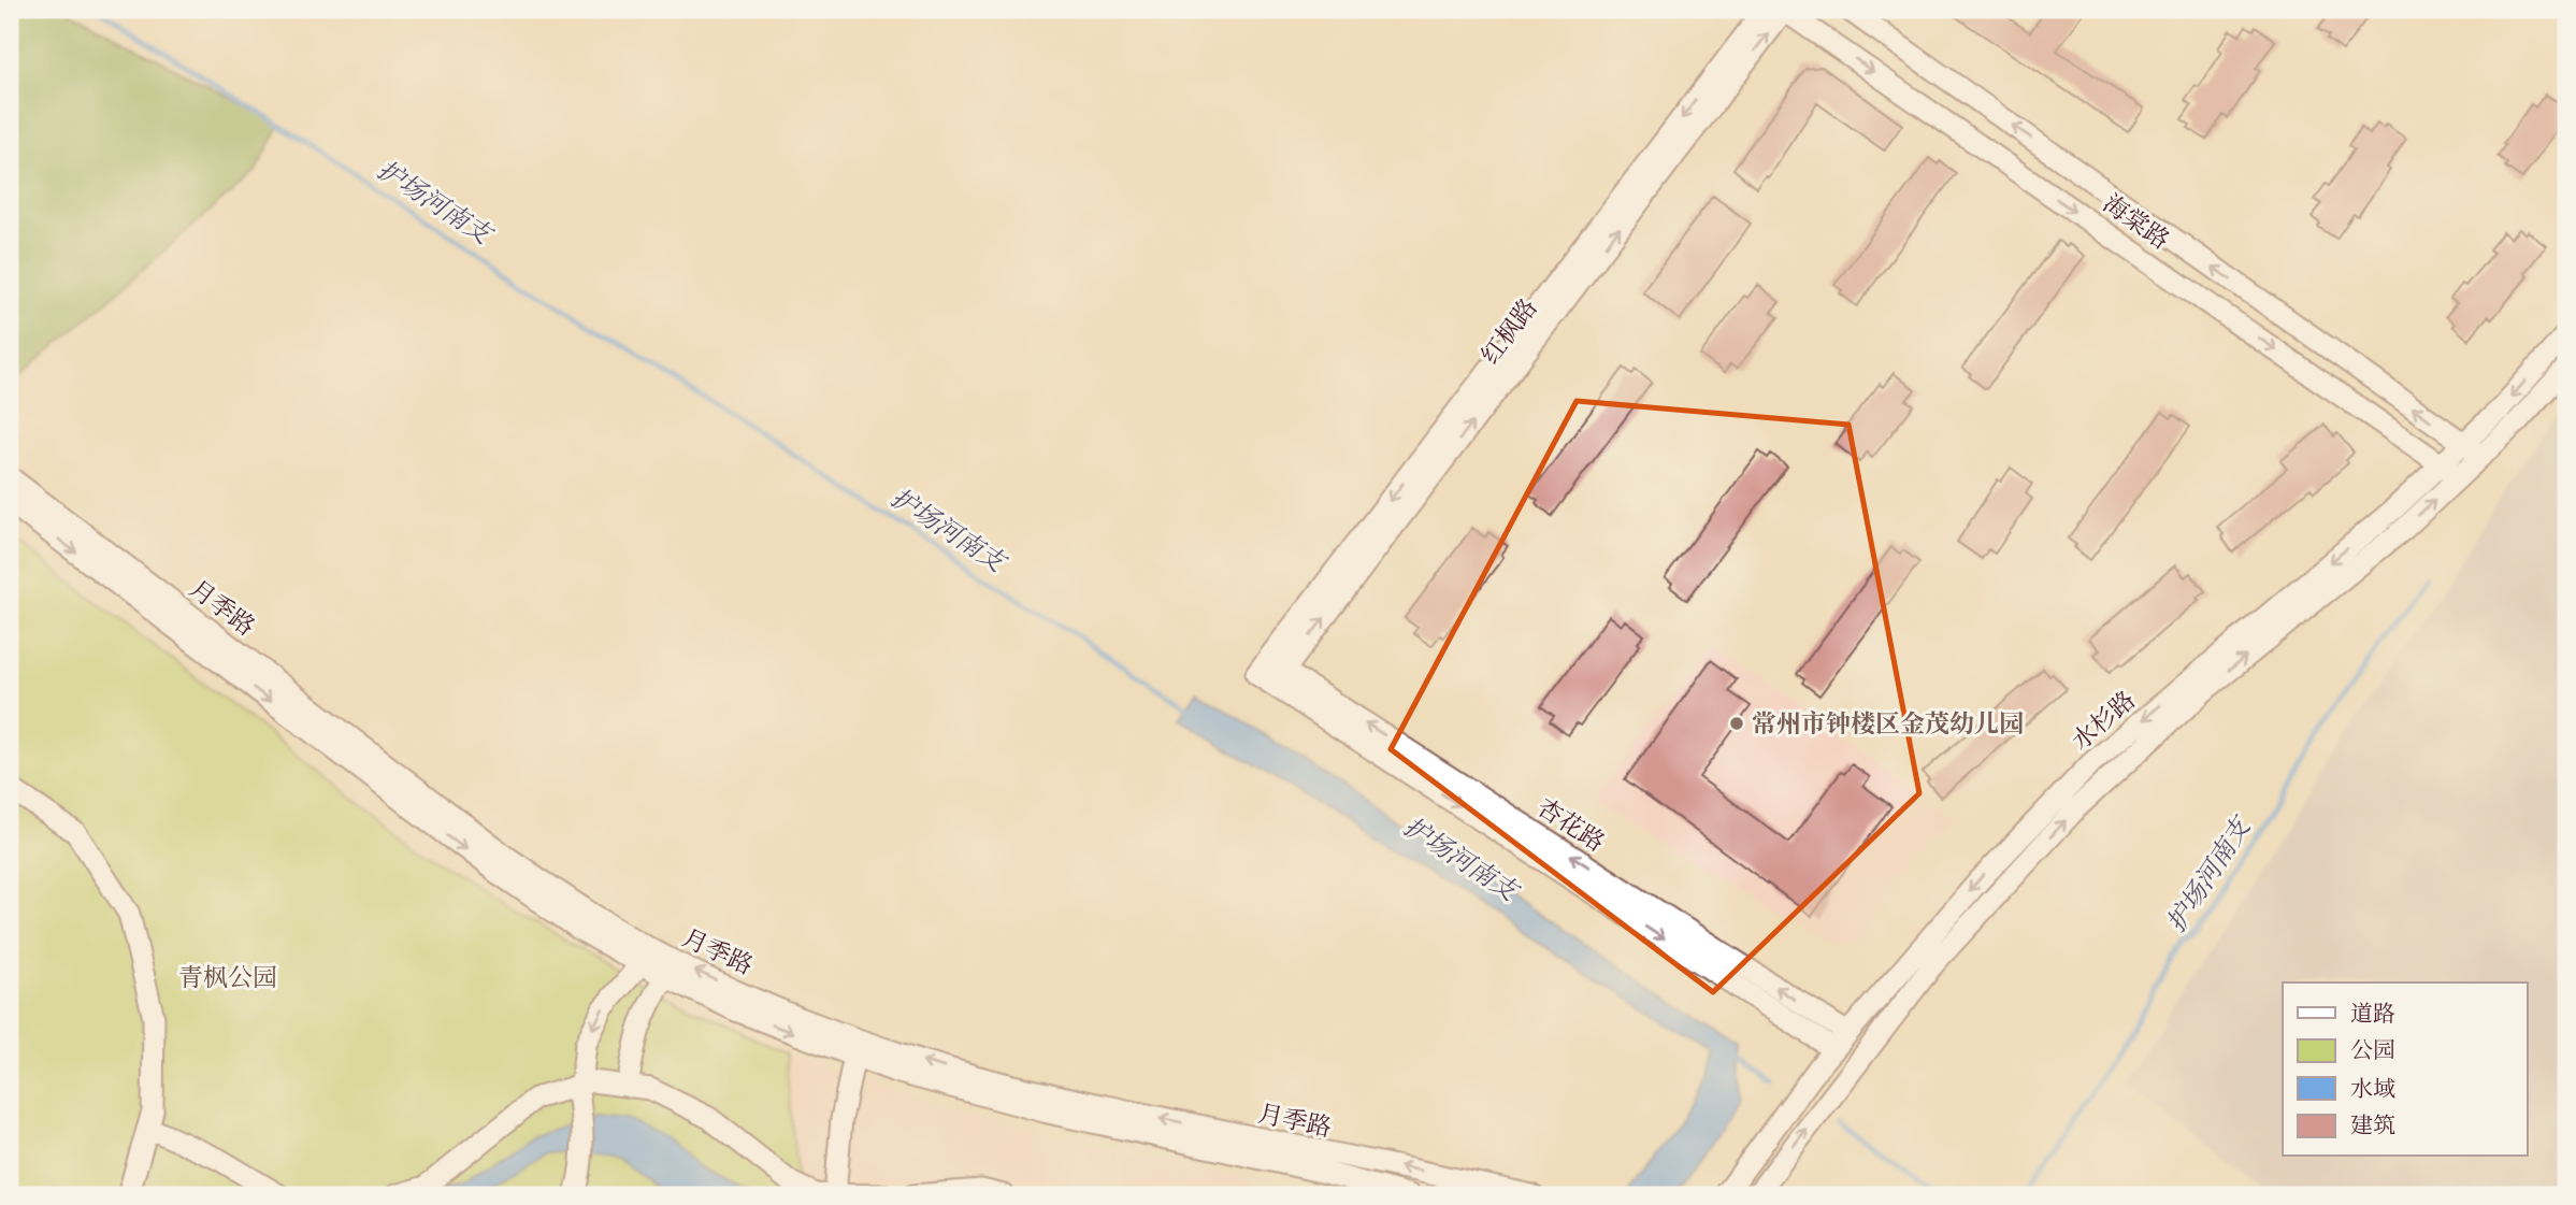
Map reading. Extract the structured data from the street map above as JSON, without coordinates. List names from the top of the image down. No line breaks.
{"streets":{"street":["海棠路","红枫路","月季路","水杉路","杏花路"]},"crossings":[["海棠路","红枫路"],["海棠路","水杉路"],["红枫路","杏花路"],["水杉路","杏花路"]],"water":["护场河南支"],"parks":["青枫公园"],"places":["常州市钟楼区金茂幼儿园"],"legend":["道路","公园","水域","建筑"]}
